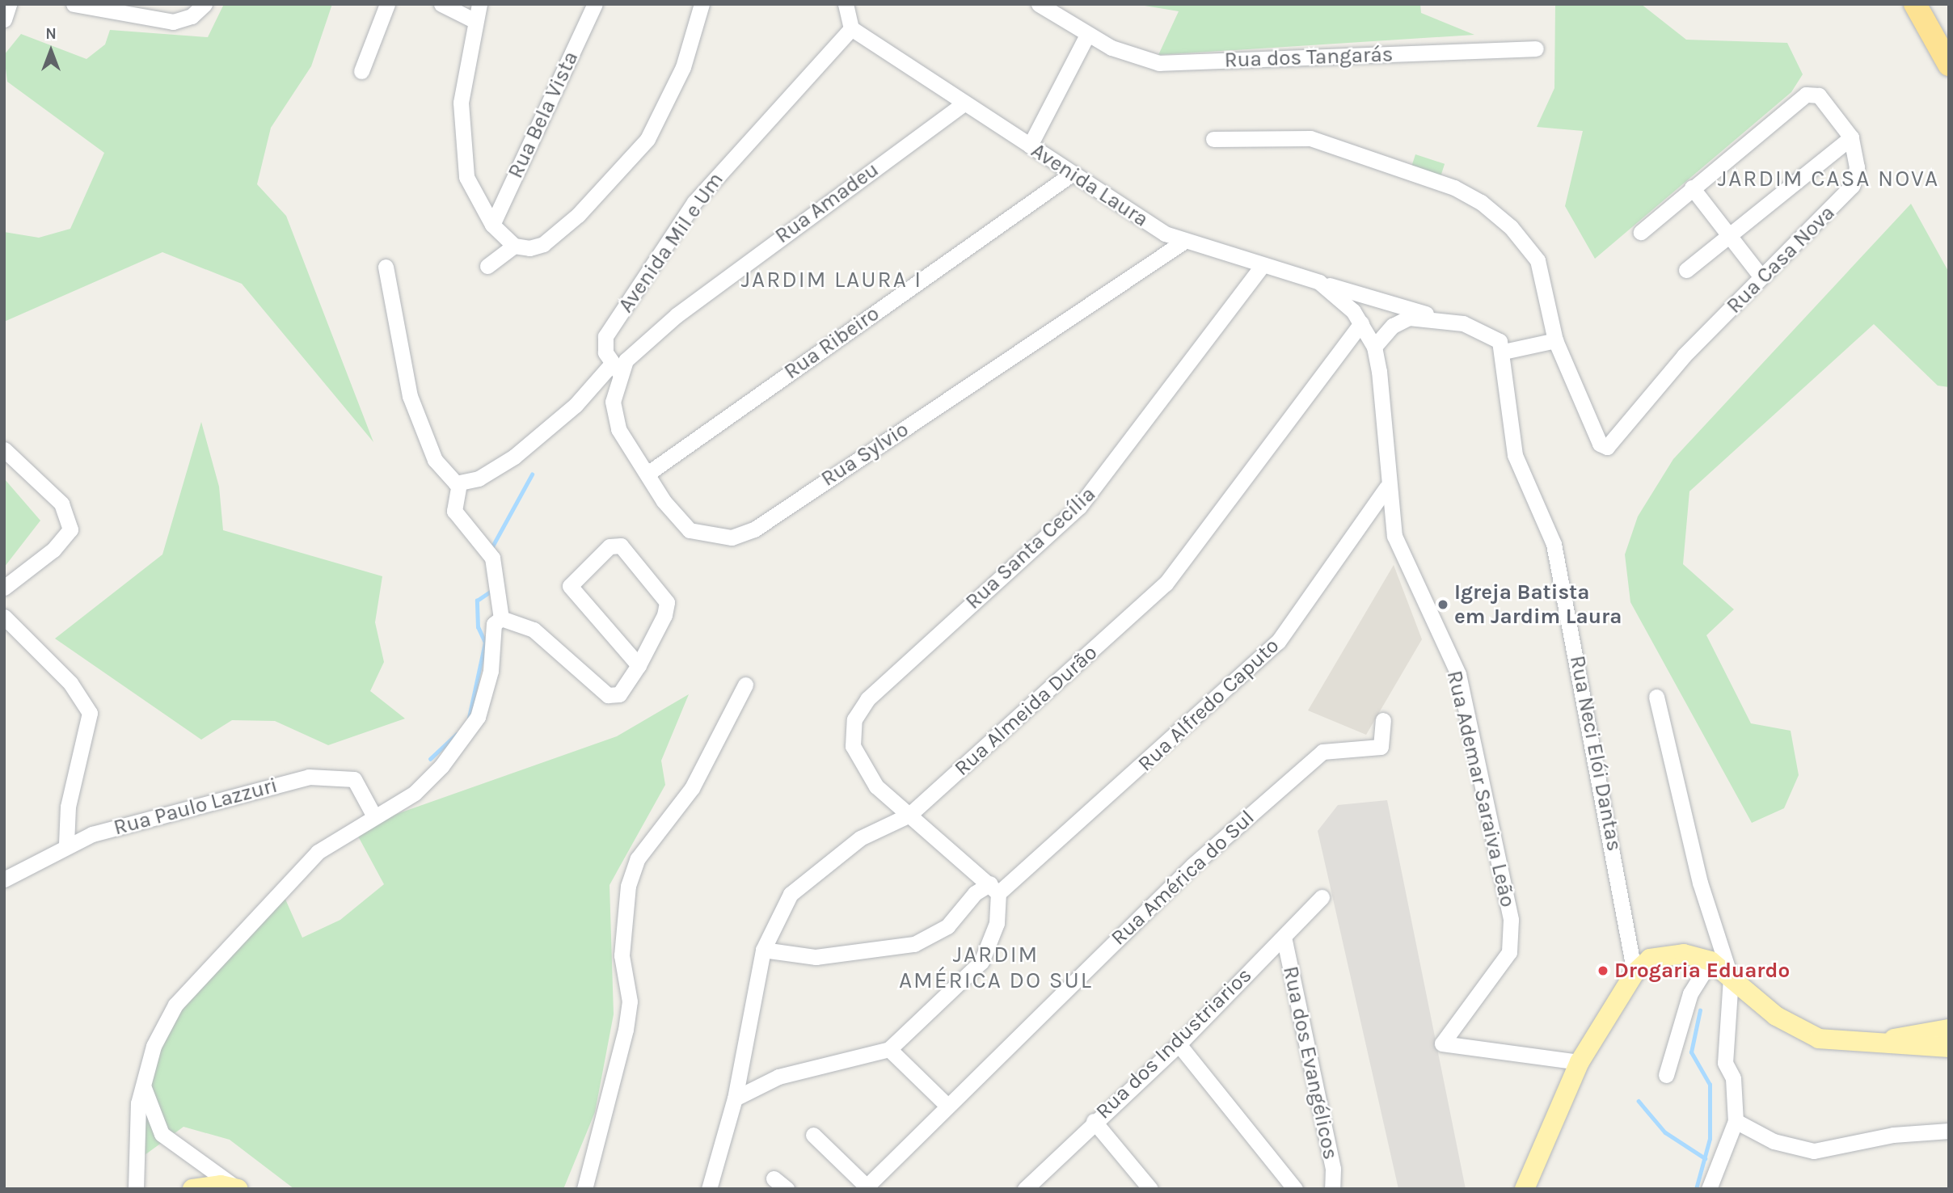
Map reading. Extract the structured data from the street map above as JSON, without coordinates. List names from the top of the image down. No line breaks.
{"streets":{"street":["Rua dos Tangarás","Rua Bela Vista","Avenida Laura","Rua Amadeu","Avenida Mil e Um","Rua Casa Nova","Rua Ribeiro","Rua Sylvio","Rua Santa Cecília","Rua Alfredo Caputo","Rua Almeida Durão","Rua Neci Elói Dantas","Rua Ademar Saraiva Leão","Rua Paulo Lazzuri","Rua América do Sul","Rua dos Industriarios","Rua dos Evangélicos"]},"crossings":[["Avenida Laura","Rua Amadeu"],["Avenida Laura","Avenida Mil e Um"],["Avenida Laura","Rua Ribeiro"],["Avenida Laura","Rua Sylvio"],["Avenida Laura","Rua Santa Cecília"],["Avenida Laura","Rua Almeida Durão"],["Avenida Laura","Rua Ademar Saraiva Leão"],["Rua Amadeu","Avenida Mil e Um"],["Rua Amadeu","Rua Sylvio"],["Avenida Mil e Um","Rua Sylvio"],["Rua Ribeiro","Rua Sylvio"],["Rua Santa Cecília","Rua Alfredo Caputo"],["Rua Santa Cecília","Rua Almeida Durão"],["Rua Alfredo Caputo","Rua Almeida Durão"],["Rua Alfredo Caputo","Rua Ademar Saraiva Leão"],["Rua Almeida Durão","Rua Ademar Saraiva Leão"],["Rua dos Industriarios","Rua dos Evangélicos"]],"districts":["JARDIM CASA NOVA","JARDIM LAURA I","JARDIM AMÉRICA DO SUL"],"places":["Igreja Batista em Jardim Laura","Drogaria Eduardo"],"north":"top"}
